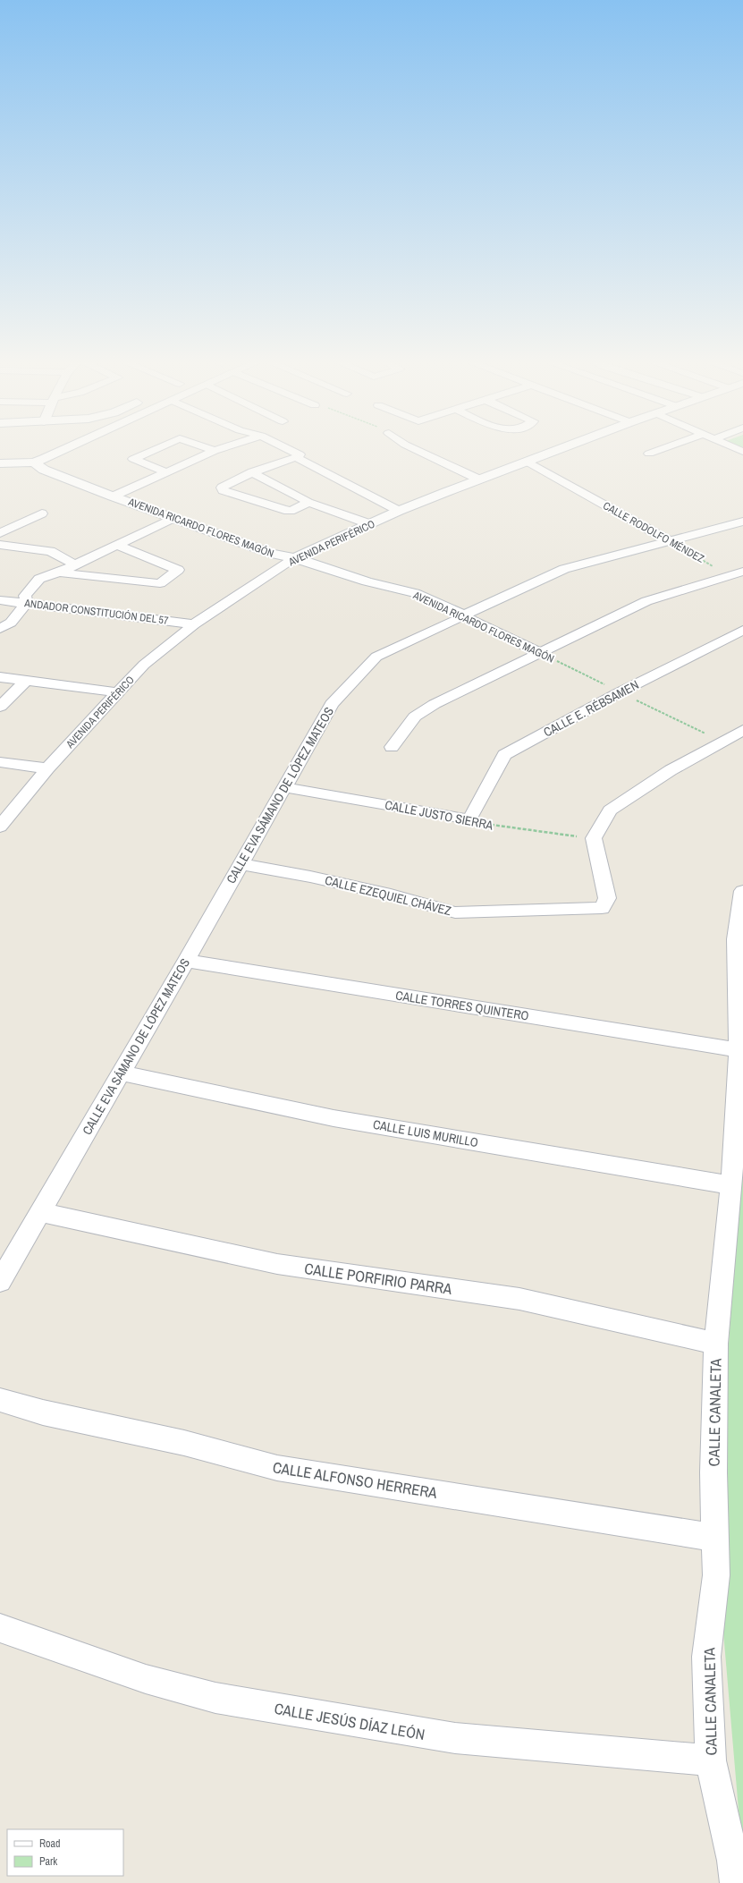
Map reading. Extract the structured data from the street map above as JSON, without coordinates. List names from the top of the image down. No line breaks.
{"streets":{"street":["AVENIDA RICARDO FLORES MAGÓN","CALLE RODOLFO MÉNDEZ","AVENIDA PERIFÉRICO","ANDADOR CONSTITUCIÓN DEL 57","CALLE E. RÉBSAMEN","CALLE EVA SÁMANO DE LÓPEZ MATEOS","CALLE JUSTO SIERRA","CALLE EZEQUIEL CHÁVEZ","CALLE TORRES QUINTERO","CALLE LUIS MURILLO","CALLE PORFIRIO PARRA","CALLE CANALETA","CALLE ALFONSO HERRERA","CALLE JESÚS DÍAZ LEÓN"]},"crossings":[["AVENIDA RICARDO FLORES MAGÓN","AVENIDA PERIFÉRICO"],["AVENIDA RICARDO FLORES MAGÓN","CALLE E. RÉBSAMEN"],["AVENIDA RICARDO FLORES MAGÓN","CALLE EVA SÁMANO DE LÓPEZ MATEOS"],["CALLE RODOLFO MÉNDEZ","AVENIDA PERIFÉRICO"],["CALLE RODOLFO MÉNDEZ","CALLE EVA SÁMANO DE LÓPEZ MATEOS"],["AVENIDA PERIFÉRICO","ANDADOR CONSTITUCIÓN DEL 57"],["CALLE E. RÉBSAMEN","CALLE JUSTO SIERRA"],["CALLE EVA SÁMANO DE LÓPEZ MATEOS","CALLE JUSTO SIERRA"],["CALLE EVA SÁMANO DE LÓPEZ MATEOS","CALLE EZEQUIEL CHÁVEZ"],["CALLE EVA SÁMANO DE LÓPEZ MATEOS","CALLE TORRES QUINTERO"],["CALLE EVA SÁMANO DE LÓPEZ MATEOS","CALLE LUIS MURILLO"],["CALLE EVA SÁMANO DE LÓPEZ MATEOS","CALLE PORFIRIO PARRA"],["CALLE JUSTO SIERRA","CALLE EZEQUIEL CHÁVEZ"],["CALLE TORRES QUINTERO","CALLE CANALETA"],["CALLE LUIS MURILLO","CALLE CANALETA"],["CALLE PORFIRIO PARRA","CALLE CANALETA"],["CALLE CANALETA","CALLE ALFONSO HERRERA"],["CALLE CANALETA","CALLE JESÚS DÍAZ LEÓN"]],"legend":["Road","Park"]}
